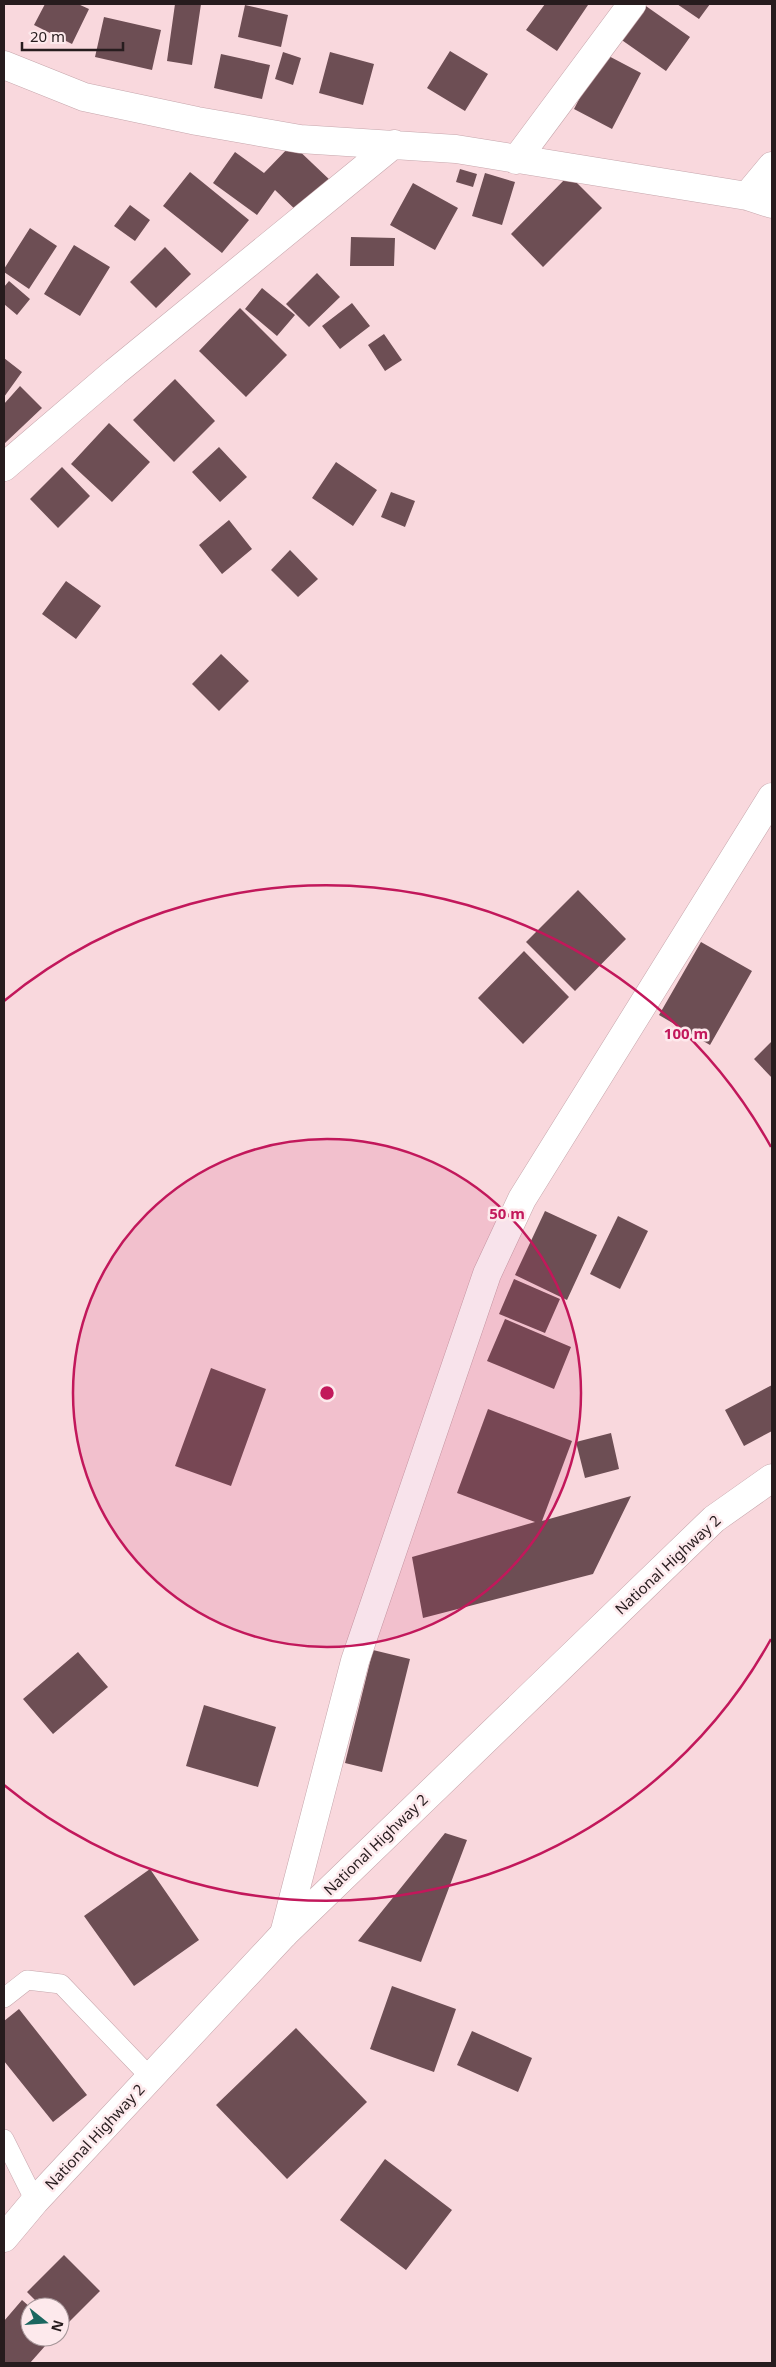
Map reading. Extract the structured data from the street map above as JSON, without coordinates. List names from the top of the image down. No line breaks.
{"streets":{"main road":["National Highway 2"]},"scale_bar":"20 m","north":"right","rings":["100 m","50 m"]}
